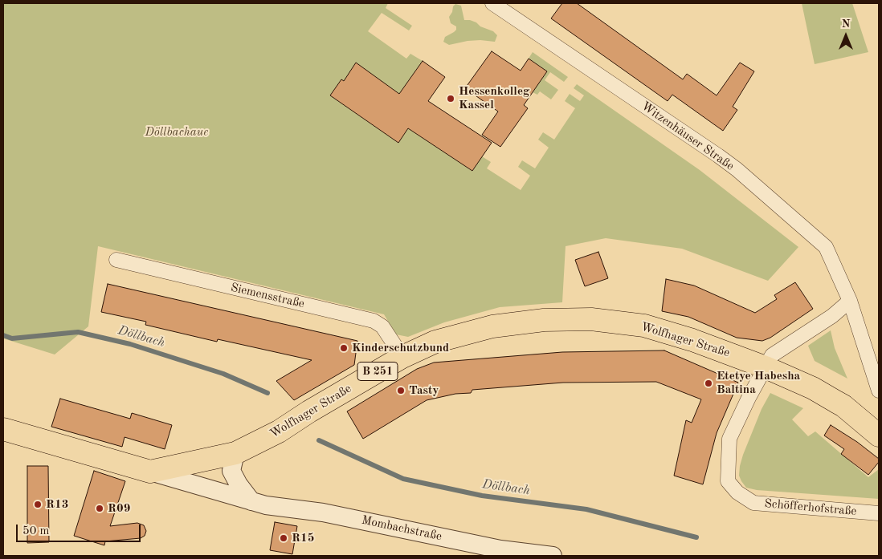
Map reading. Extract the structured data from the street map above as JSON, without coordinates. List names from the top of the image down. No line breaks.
{"streets":{"main road":["Wolfhager Straße","B 251"],"street":["Witzenhäuser Straße","Siemensstraße","Schöfferhofstraße","Mombachstraße"]},"crossings":[["Siemensstraße","Wolfhager Straße"],["Wolfhager Straße","Schöfferhofstraße"],["Wolfhager Straße","Mombachstraße"]],"water":["Döllbach"],"parks":["Döllbachaue"],"places":["Hessenkolleg Kassel","Kinderschutzbund","Etetye Habesha Baltina","Tasty","R13","R09","R15"],"scale_bar":"50 m","north":"top"}
